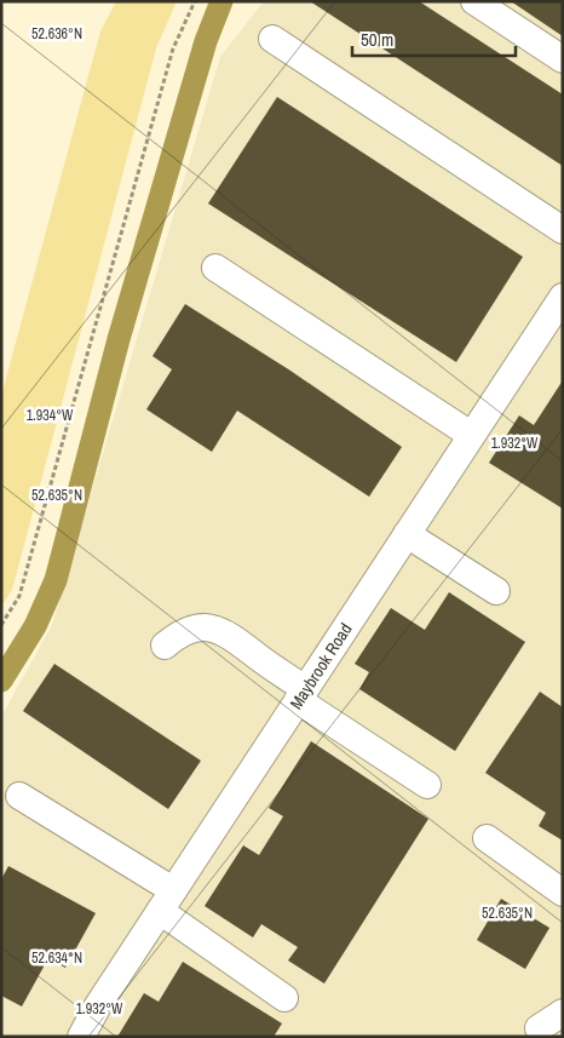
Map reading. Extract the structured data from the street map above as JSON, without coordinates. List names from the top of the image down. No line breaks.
{"streets":{"street":["Maybrook Road"]},"scale_bar":"50 m","coordinates":["52.636°N","1.934°W","1.932°W","52.635°N","52.634°N"]}
